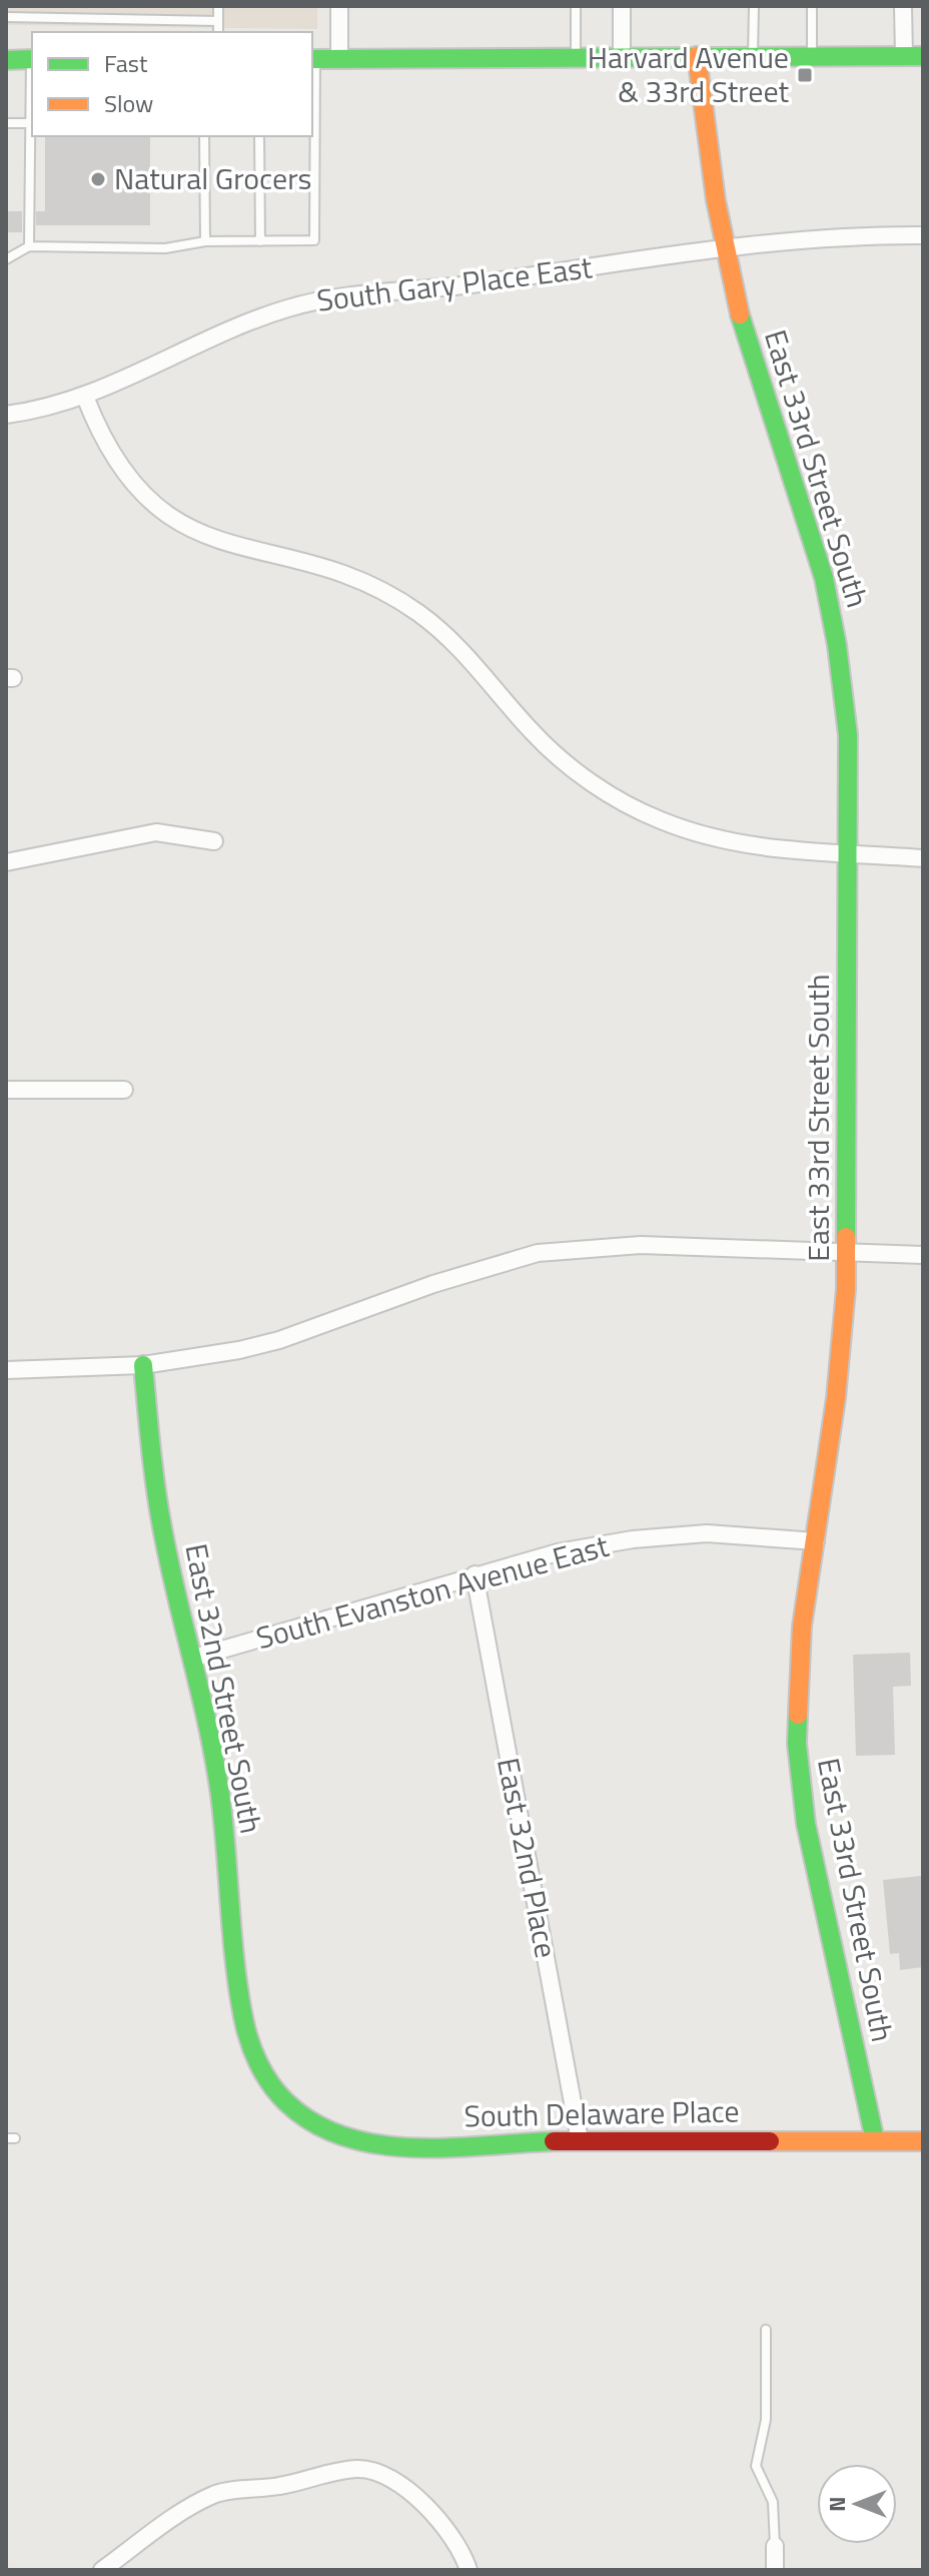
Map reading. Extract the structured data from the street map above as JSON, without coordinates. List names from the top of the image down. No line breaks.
{"streets":{"street":["South Gary Place East","East 33rd Street South","South Evanston Avenue East","East 32nd Street South","East 32nd Place","South Delaware Place"]},"crossings":[["South Gary Place East","East 33rd Street South"],["East 33rd Street South","South Evanston Avenue East"],["East 33rd Street South","South Delaware Place"],["South Evanston Avenue East","East 32nd Street South"],["South Evanston Avenue East","East 32nd Place"],["East 32nd Street South","South Delaware Place"],["East 32nd Place","South Delaware Place"]],"places":{"transit":["Harvard Avenue & 33rd Street"],"other":["Natural Grocers"]},"legend":["Fast","Slow"],"north":"left"}
